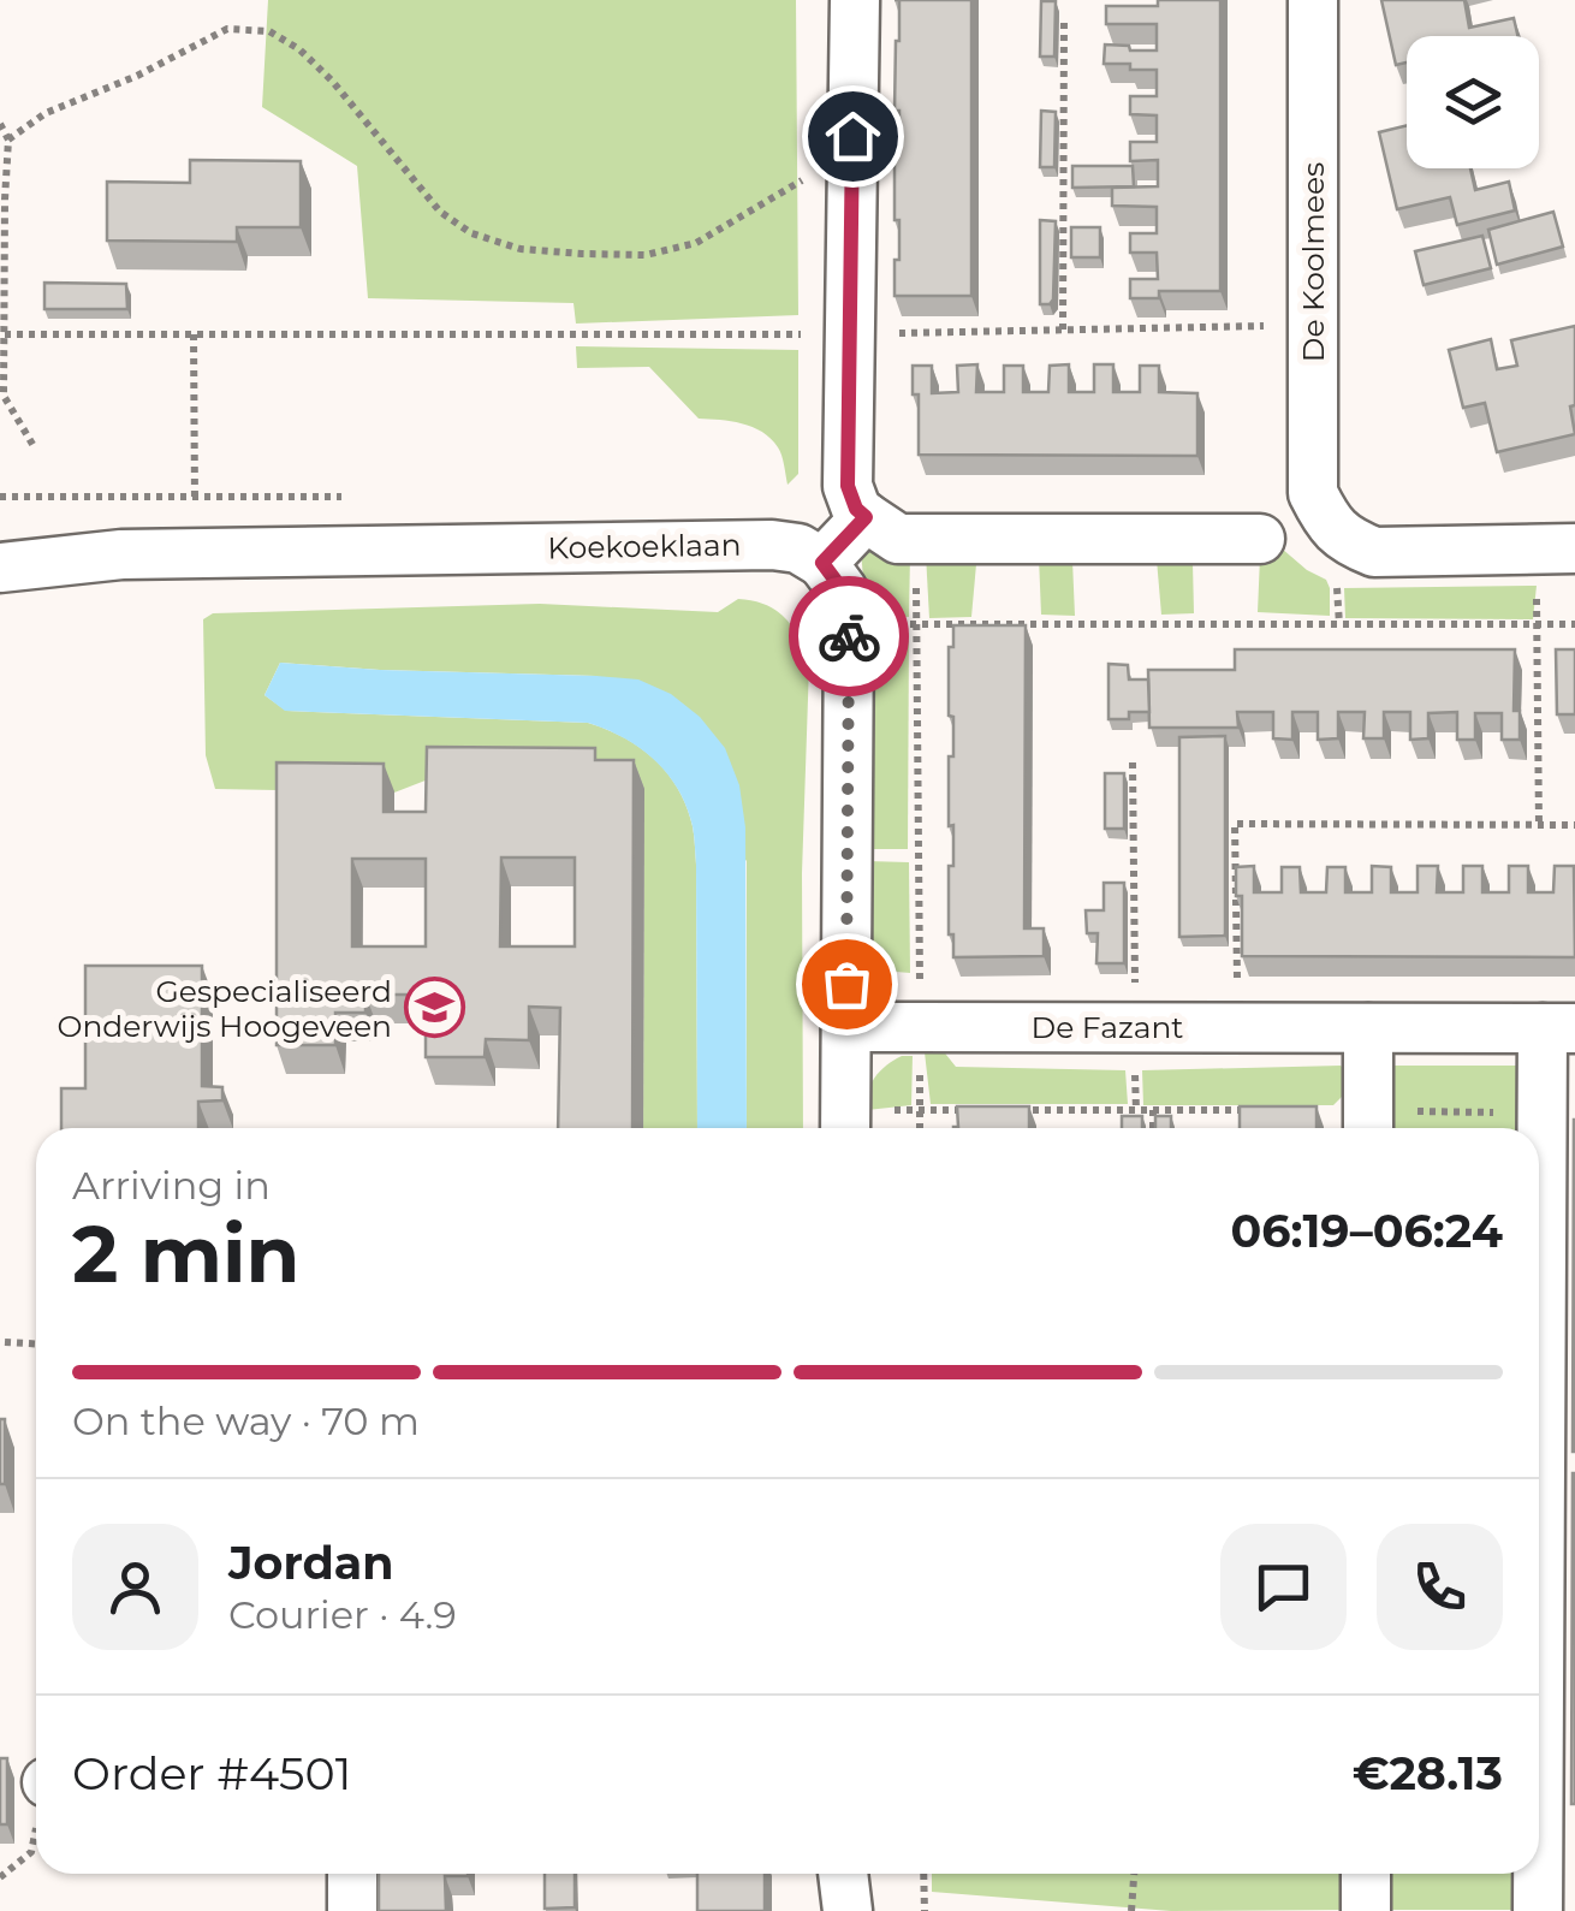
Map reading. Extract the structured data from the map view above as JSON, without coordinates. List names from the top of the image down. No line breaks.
{"streets":{"street":["De Koolmees","Koekoeklaan","De Fazant"]},"places":{"school or university":["Gespecialiseerd Onderwijs Hoogeveen"]},"page":{"heading":["2 min","Arriving in","06:19–06:24"],"panel":["Jordan","Courier · 4.9","Order #4501","€28.13"],"bar":"On the way · 70 m"}}
